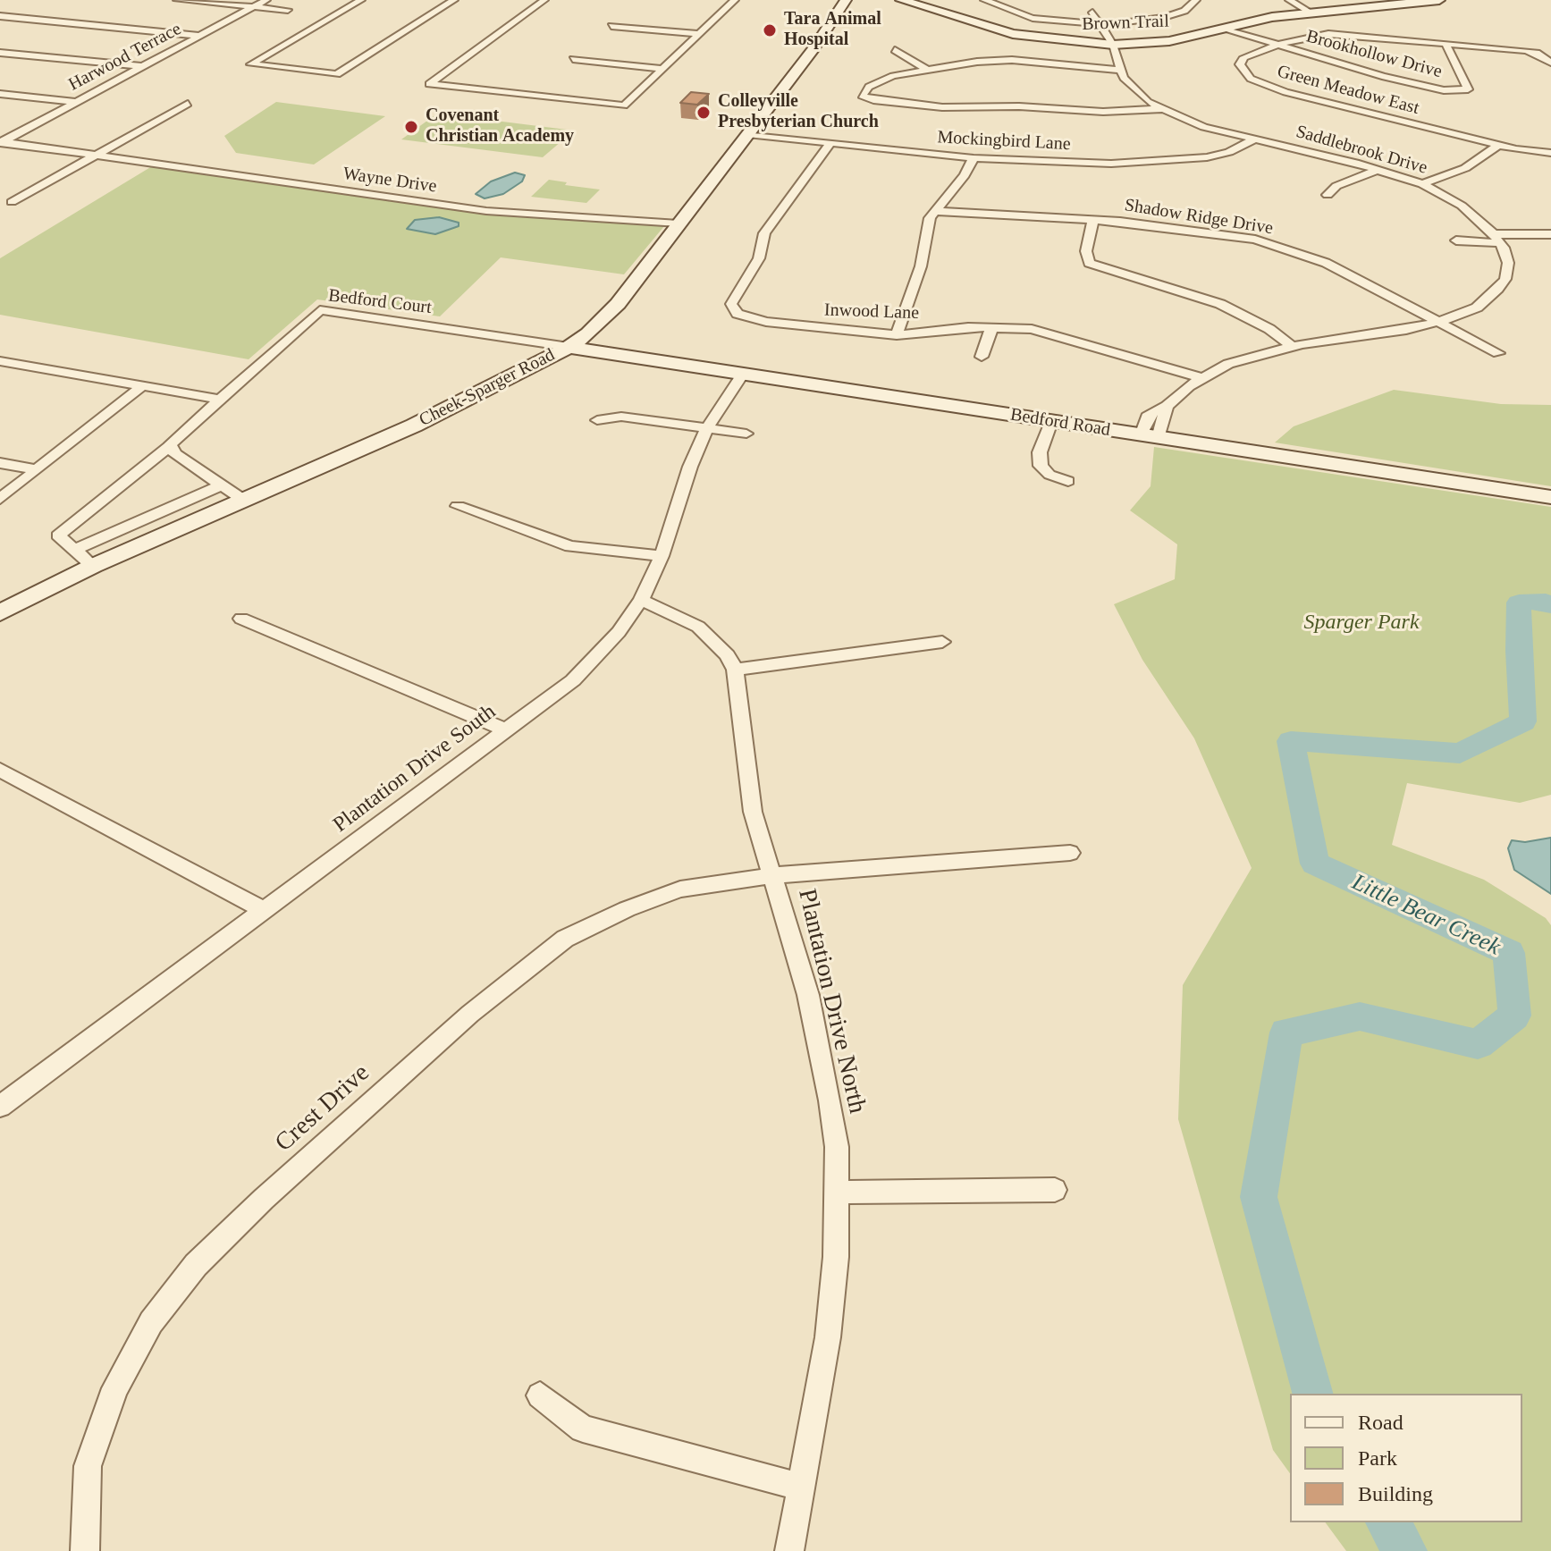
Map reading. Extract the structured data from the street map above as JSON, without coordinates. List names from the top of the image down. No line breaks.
{"streets":{"street":["Brown Trail","Brookhollow Drive","Harwood Terrace","Green Meadow East","Mockingbird Lane","Saddlebrook Drive","Wayne Drive","Shadow Ridge Drive","Bedford Court","Inwood Lane","Cheek-Sparger Road","Bedford Road","Plantation Drive South","Plantation Drive North","Crest Drive"]},"crossings":[["Brown Trail","Brookhollow Drive"],["Brown Trail","Saddlebrook Drive"],["Brookhollow Drive","Green Meadow East"],["Harwood Terrace","Wayne Drive"],["Mockingbird Lane","Saddlebrook Drive"],["Mockingbird Lane","Inwood Lane"],["Mockingbird Lane","Cheek-Sparger Road"],["Wayne Drive","Cheek-Sparger Road"],["Bedford Court","Cheek-Sparger Road"],["Bedford Court","Bedford Road"],["Cheek-Sparger Road","Bedford Road"],["Bedford Road","Plantation Drive South"],["Plantation Drive North","Crest Drive"]],"water":["Little Bear Creek"],"parks":["Sparger Park"],"places":["Tara Animal Hospital","Colleyville Presbyterian Church","Covenant Christian Academy"],"legend":["Road","Park","Building"]}
